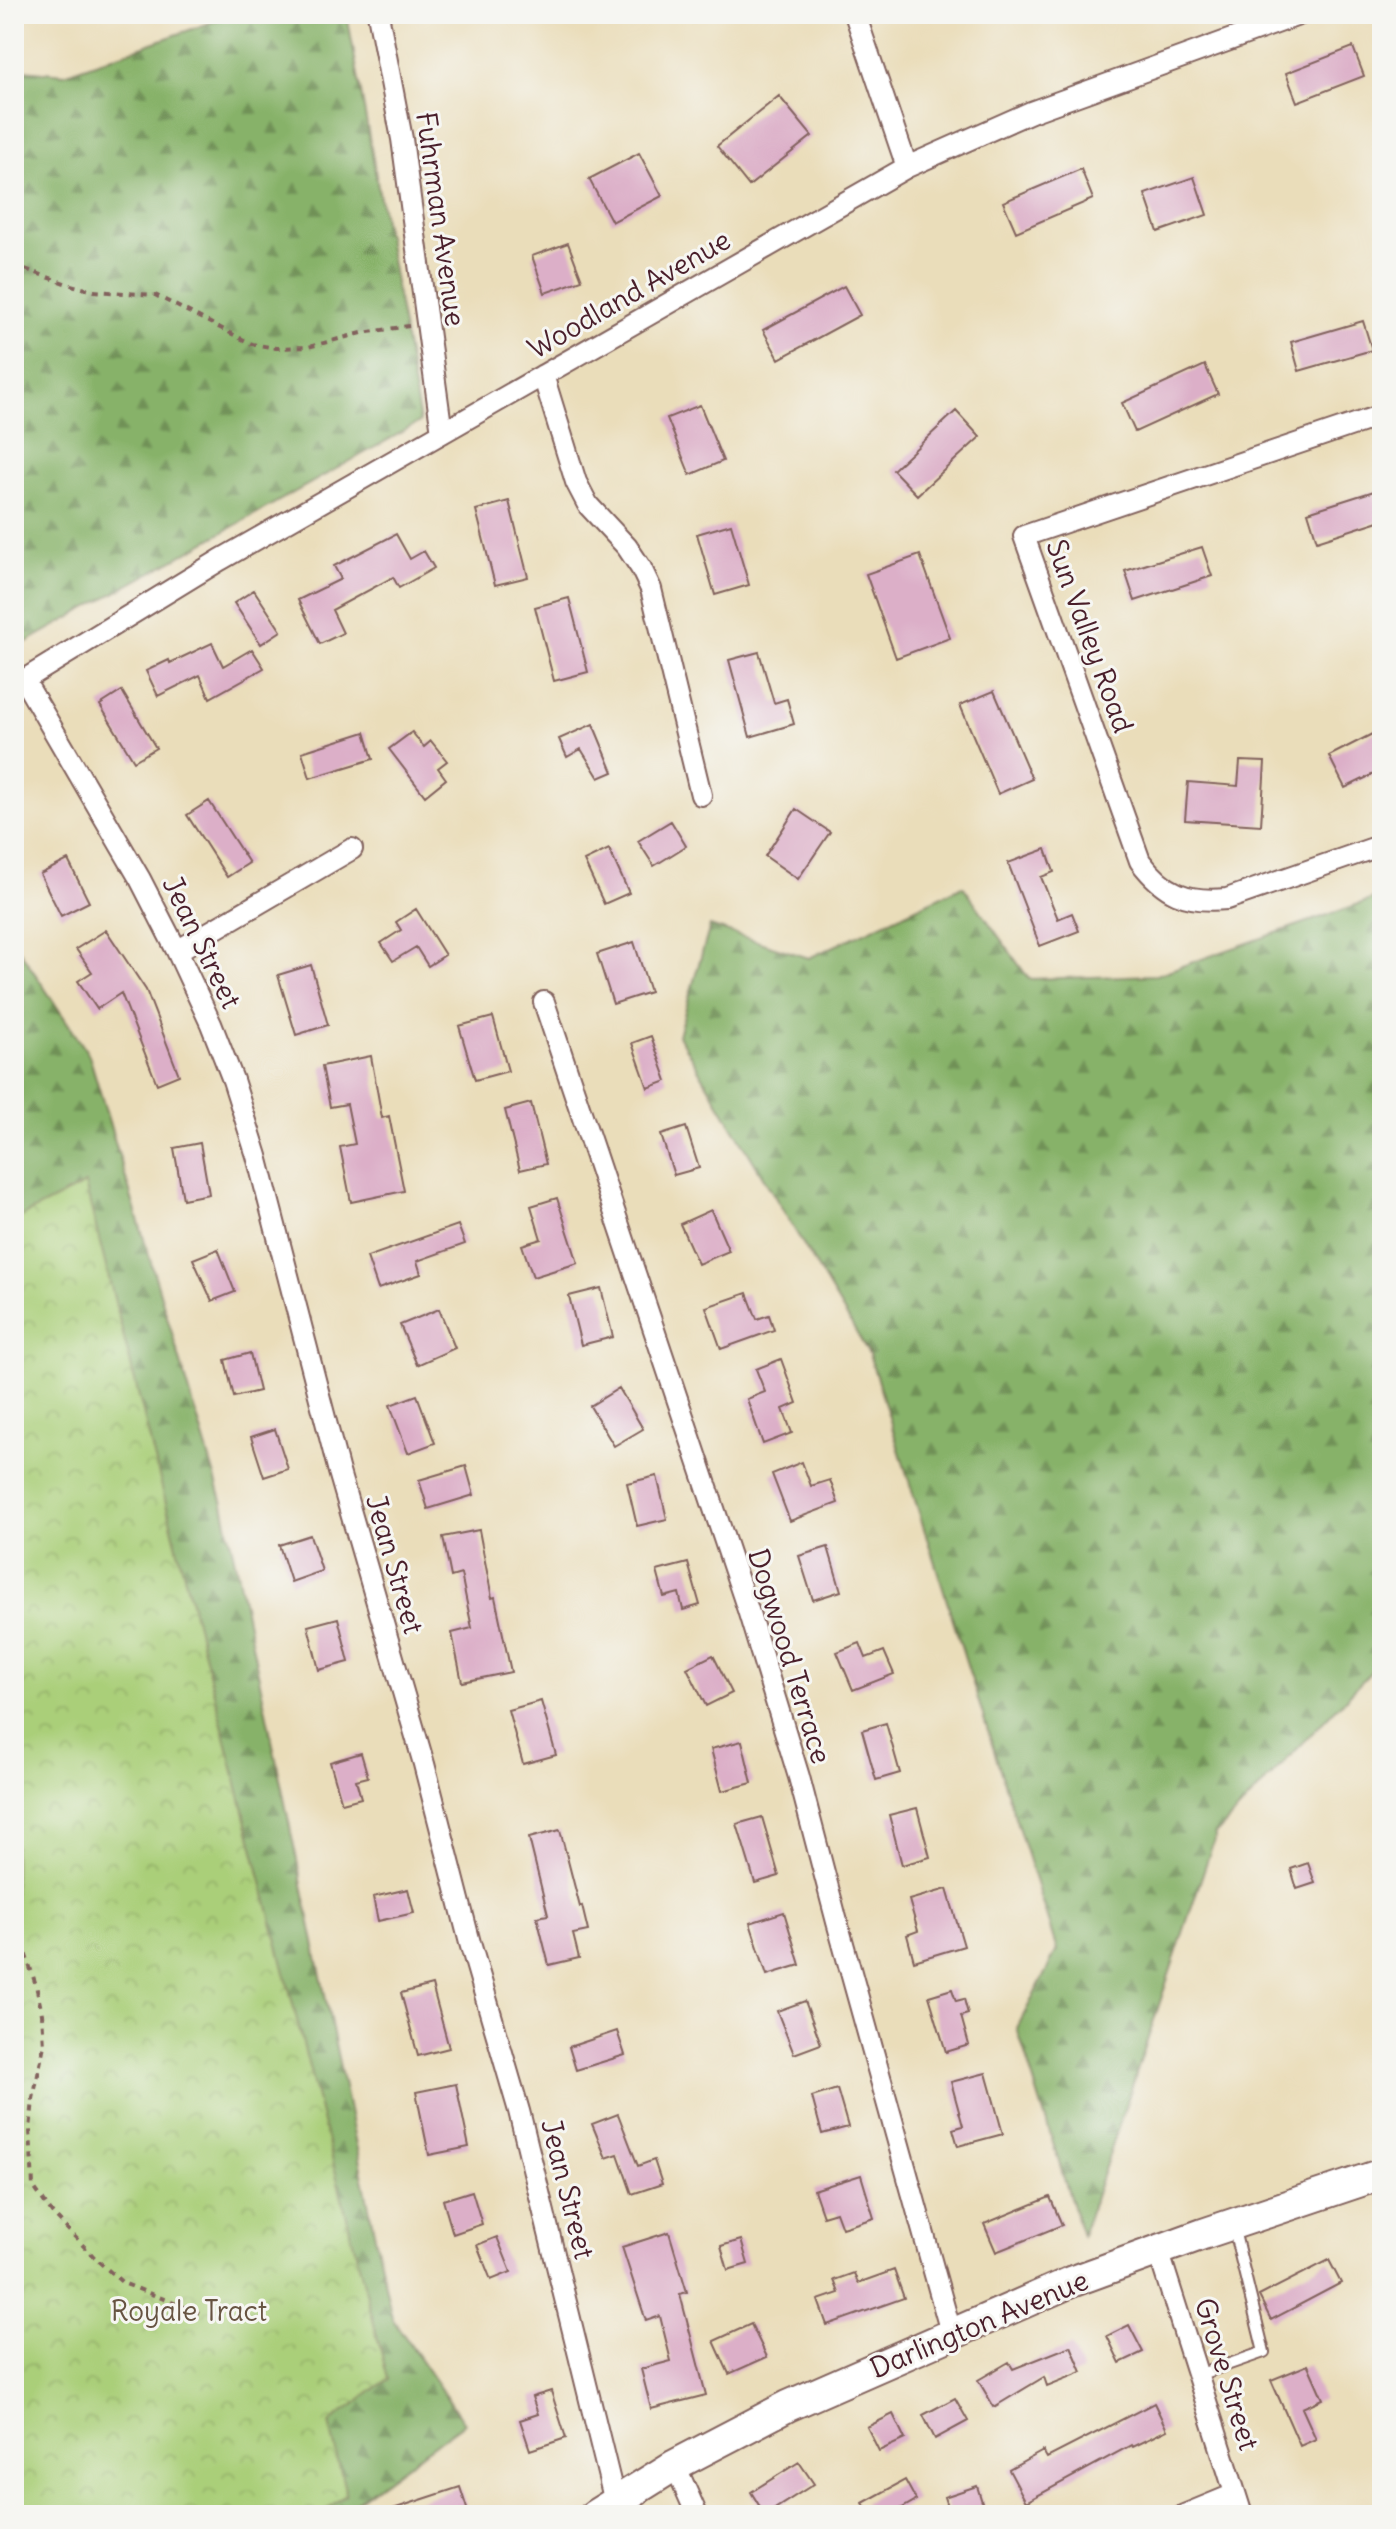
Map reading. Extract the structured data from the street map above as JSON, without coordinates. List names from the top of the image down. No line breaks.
{"streets":{"main road":["Darlington Avenue"],"street":["Fuhrman Avenue","Woodland Avenue","Sun Valley Road","Jean Street","Dogwood Terrace","Grove Street"]},"crossings":[["Fuhrman Avenue","Woodland Avenue"],["Woodland Avenue","Jean Street"],["Jean Street","Darlington Avenue"],["Dogwood Terrace","Darlington Avenue"],["Darlington Avenue","Grove Street"]],"parks":["Royale Tract"]}
